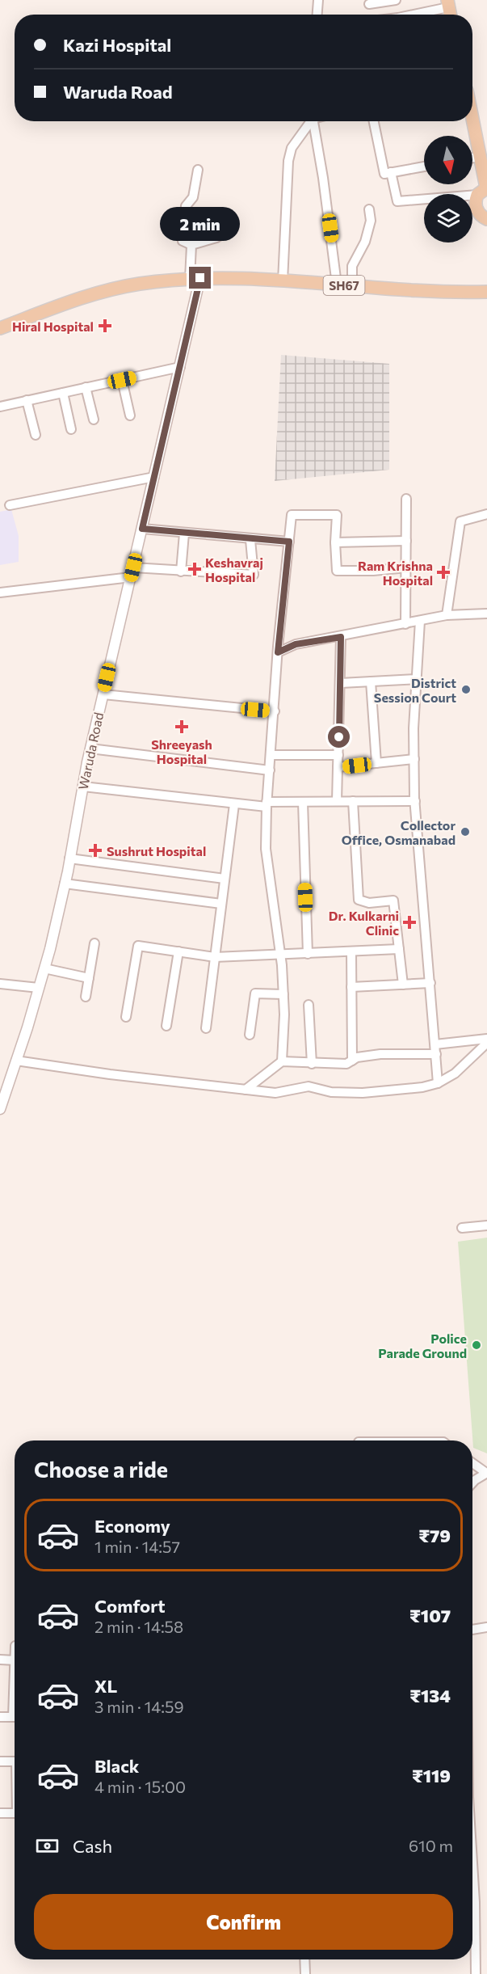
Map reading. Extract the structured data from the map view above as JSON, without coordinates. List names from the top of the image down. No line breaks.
{"streets":{"main road":["SH67"],"street":["Waruda Road"]},"crossings":[["SH67","Waruda Road"]],"places":{"health":["Hiral Hospital","Keshavraj Hospital","Ram Krishna Hospital","Shreeyash Hospital","Sushrut Hospital","Dr. Kulkarni Clinic"],"other":["District Session Court","Collector Office, Osmanabad","Police Parade Ground"]},"north":"bottom","page":{"banner":["Kazi Hospital","Waruda Road"],"bubble":"2 min","heading":"Choose a ride","list":[{"name":"Economy","note":"1 min · 14:57","value":"₹79"},{"name":"Comfort","note":"2 min · 14:58","value":"₹107"},{"name":"XL","note":"3 min · 14:59","value":"₹134"},{"name":"Black","note":"4 min · 15:00","value":"₹119"}],"pay":["Cash","610 m"],"buttons":"Confirm"}}
